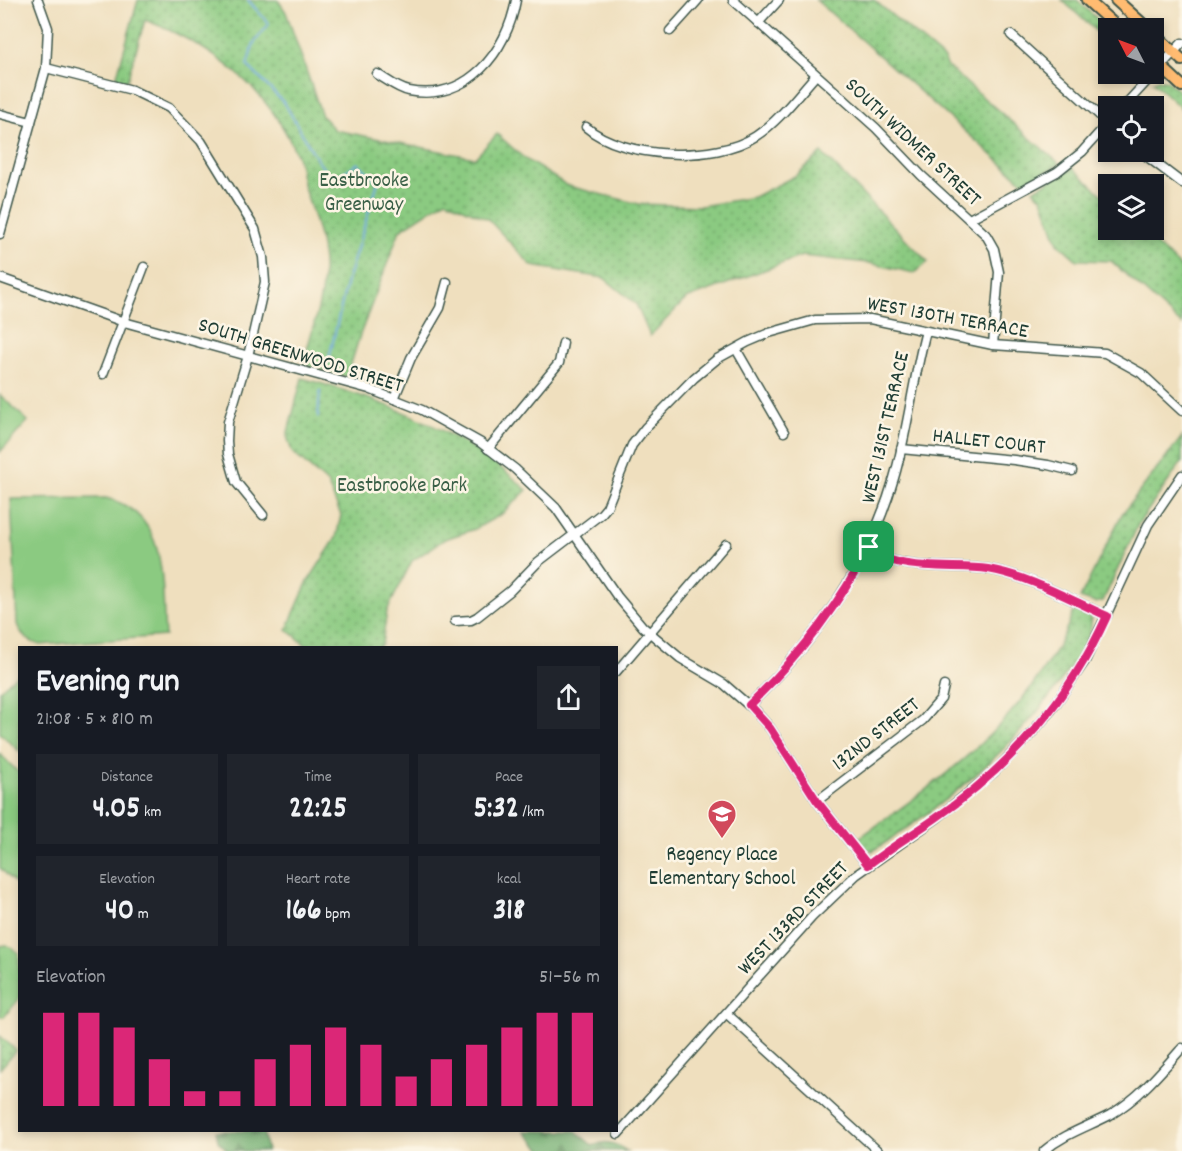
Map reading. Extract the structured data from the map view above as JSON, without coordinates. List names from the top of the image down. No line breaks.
{"streets":{"street":["SOUTH WIDMER STREET","WEST 130TH TERRACE","SOUTH GREENWOOD STREET","WEST 131ST TERRACE","HALLET COURT","132ND STREET","WEST 133RD STREET"]},"crossings":[["SOUTH WIDMER STREET","WEST 130TH TERRACE"],["WEST 130TH TERRACE","SOUTH GREENWOOD STREET"],["WEST 130TH TERRACE","WEST 131ST TERRACE"],["SOUTH GREENWOOD STREET","WEST 131ST TERRACE"],["SOUTH GREENWOOD STREET","132ND STREET"],["SOUTH GREENWOOD STREET","WEST 133RD STREET"],["WEST 131ST TERRACE","HALLET COURT"]],"parks":["Eastbrooke Greenway","Eastbrooke Park"],"places":{"school or university":["Regency Place Elementary School"]},"north":"top left","page":{"heading":["Evening run","21:08 · 5 × 810 m"],"stats":[["Distance","4.05 km"],["Time","22:25"],["Pace","5:32 /km"],["Elevation","40 m"],["Heart rate","166 bpm"],["kcal","318"]],"chart":["Elevation","51–56 m"]}}
